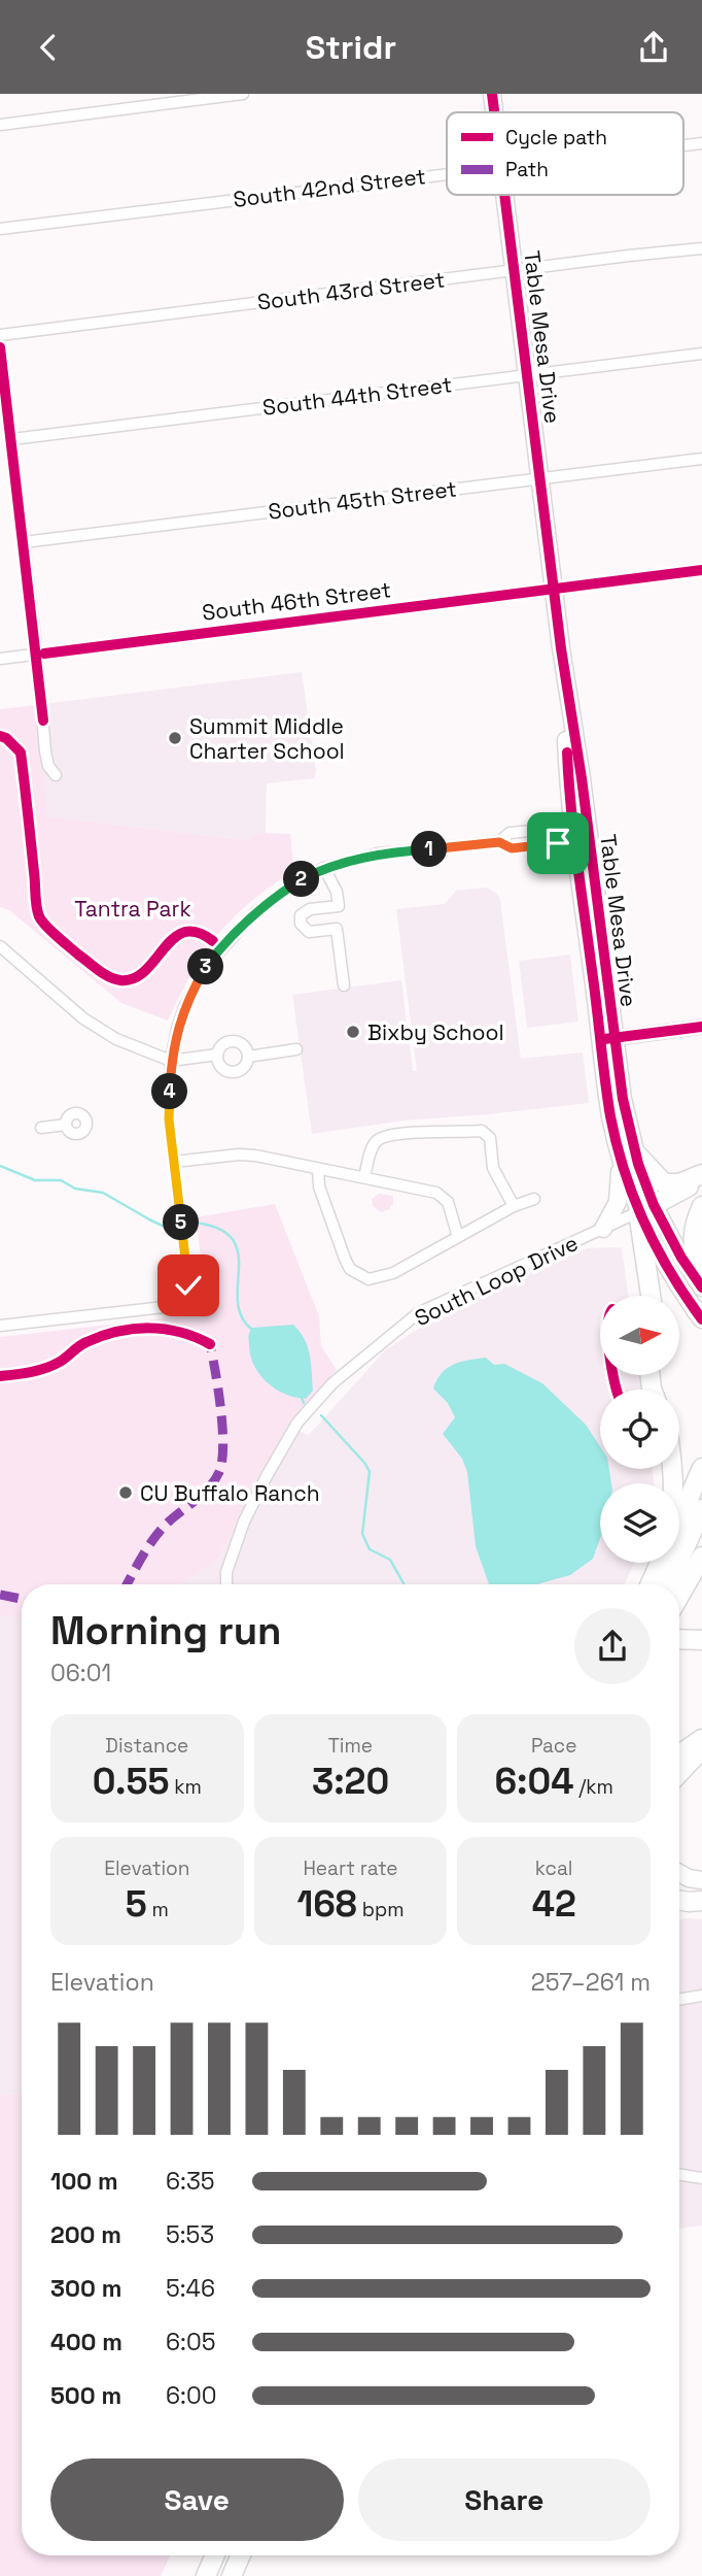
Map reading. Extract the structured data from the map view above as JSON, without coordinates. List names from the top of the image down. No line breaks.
{"streets":{"highway":["Table Mesa Drive"],"street":["South 42nd Street","South 43rd Street","South 44th Street","South 45th Street","South 46th Street","South Loop Drive"]},"crossings":[["South 43rd Street","Table Mesa Drive"],["Table Mesa Drive","South 44th Street"],["Table Mesa Drive","South 45th Street"],["Table Mesa Drive","South 46th Street"],["Table Mesa Drive","South Loop Drive"]],"parks":["Tantra Park"],"places":["Summit Middle Charter School","Bixby School","CU Buffalo Ranch"],"legend":["Cycle path","Path"],"north":"right","page":{"header":"Stridr","pins":["1","2","3","4","5"],"heading":["Morning run","06:01"],"stats":[["Distance","0.55 km"],["Time","3:20"],["Pace","6:04 /km"],["Elevation","5 m"],["Heart rate","168 bpm"],["kcal","42"]],"chart":["Elevation","257–261 m"],"list":[{"name":"100 m","note":"6:35"},{"name":"200 m","note":"5:53"},{"name":"300 m","note":"5:46"},{"name":"400 m","note":"6:05"},{"name":"500 m","note":"6:00"}],"buttons":["Save","Share"]}}
